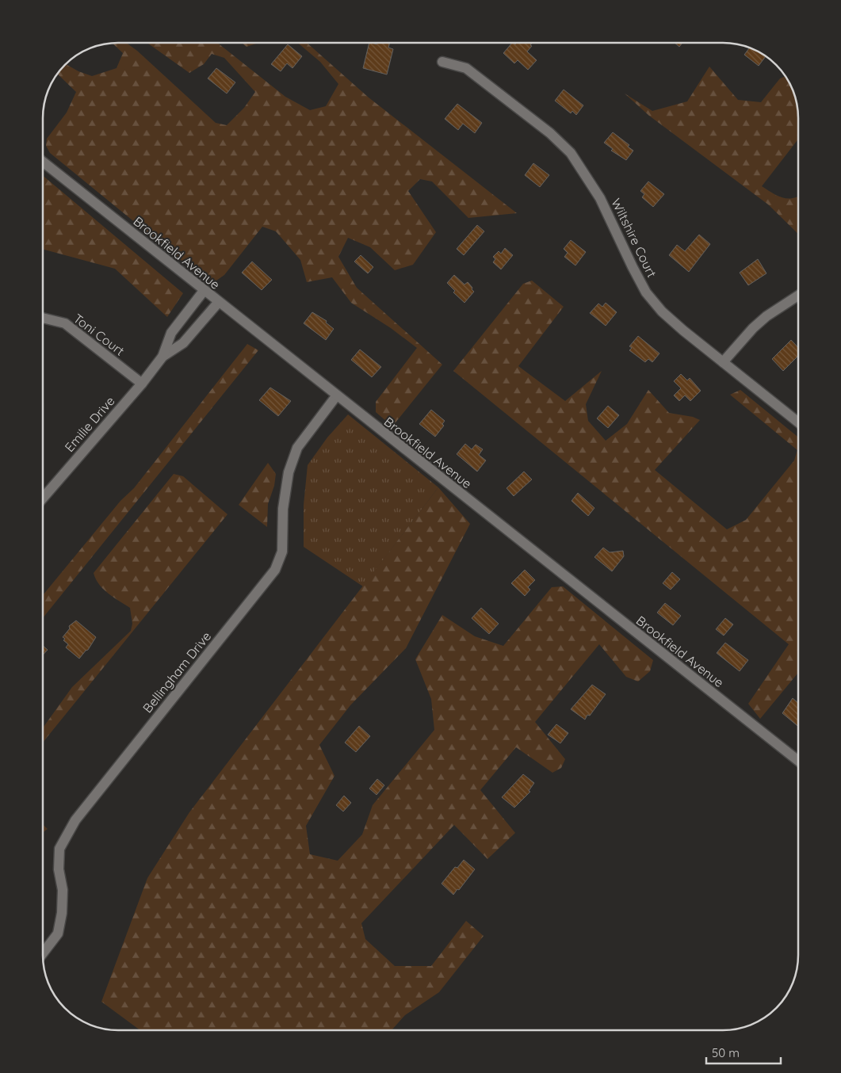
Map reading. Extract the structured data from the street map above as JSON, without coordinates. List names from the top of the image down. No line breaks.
{"streets":{"street":["Wiltshire Court","Brookfield Avenue","Toni Court","Emilie Drive","Bellingham Drive"]},"crossings":[["Brookfield Avenue","Emilie Drive"],["Brookfield Avenue","Bellingham Drive"],["Toni Court","Emilie Drive"]],"scale_bar":"50 m"}
